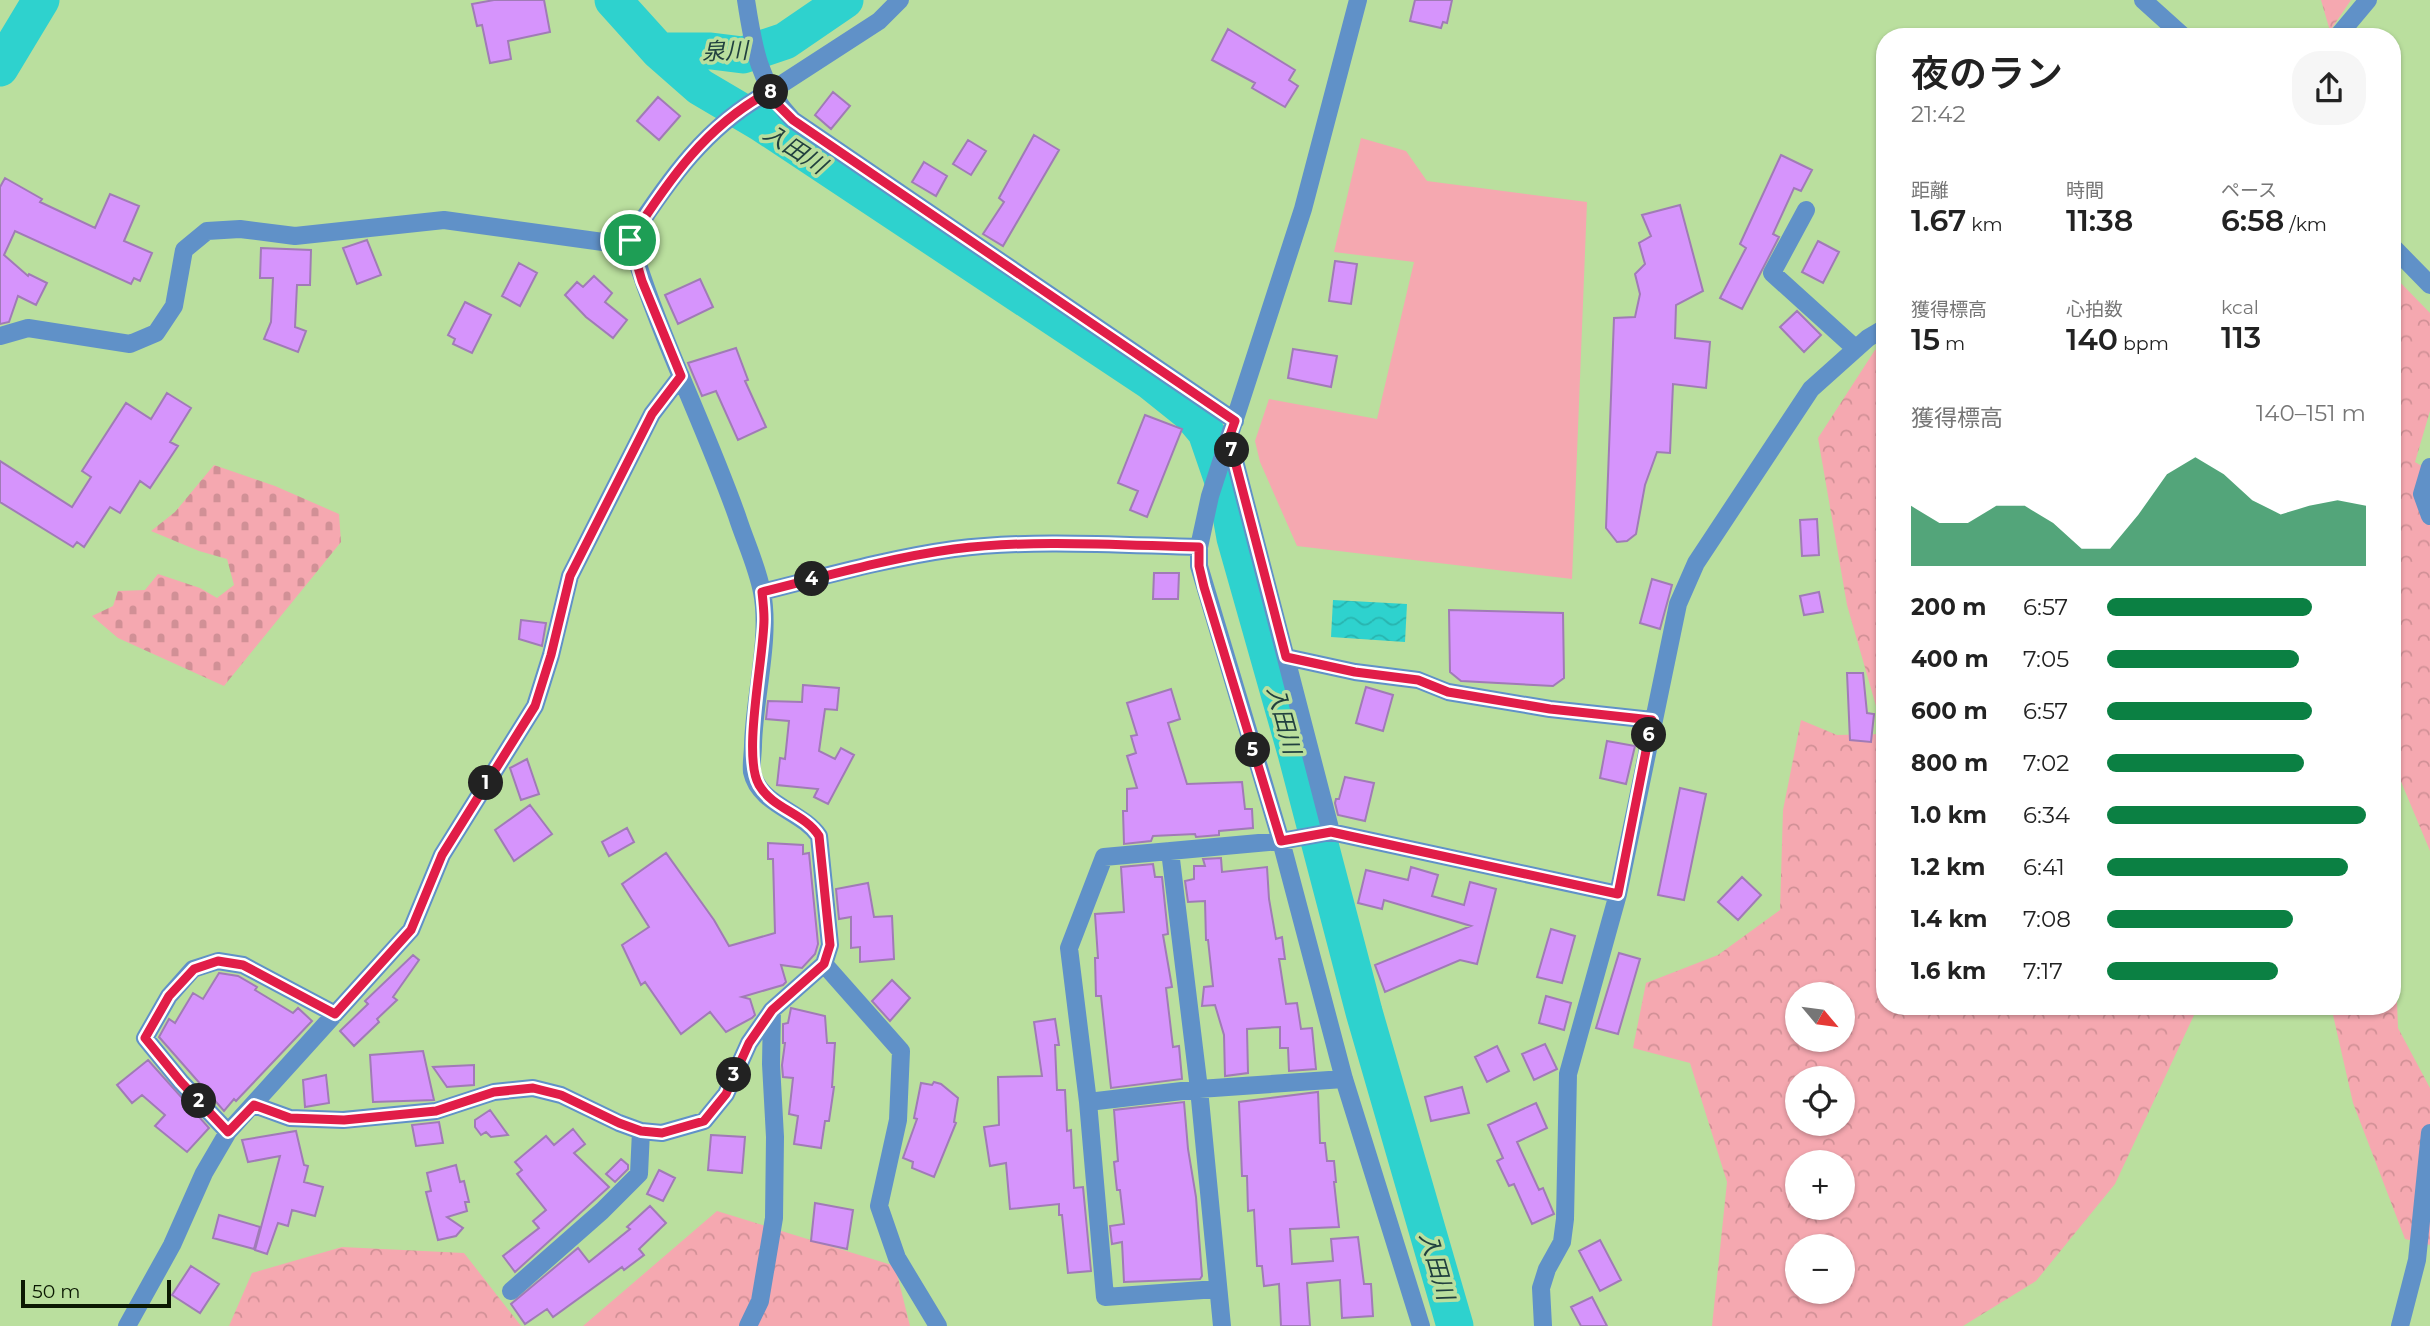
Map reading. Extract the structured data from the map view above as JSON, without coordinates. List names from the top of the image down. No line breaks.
{"water":["泉川","入田川"],"scale_bar":"50 m","north":"bottom right","page":{"heading":["夜のラン","21:42"],"pins":["8","7","4","6","5","1","3","2"],"stats":[["距離","1.67 km"],["時間","11:38"],["ペース","6:58 /km"],["獲得標高","15 m"],["心拍数","140 bpm"],["kcal","113"]],"chart":["獲得標高","140–151 m"],"list":[{"name":"200 m","note":"6:57"},{"name":"400 m","note":"7:05"},{"name":"600 m","note":"6:57"},{"name":"800 m","note":"7:02"},{"name":"1.0 km","note":"6:34"},{"name":"1.2 km","note":"6:41"},{"name":"1.4 km","note":"7:08"},{"name":"1.6 km","note":"7:17"}],"map_buttons":["+","−"],"scale":"50 m"}}
